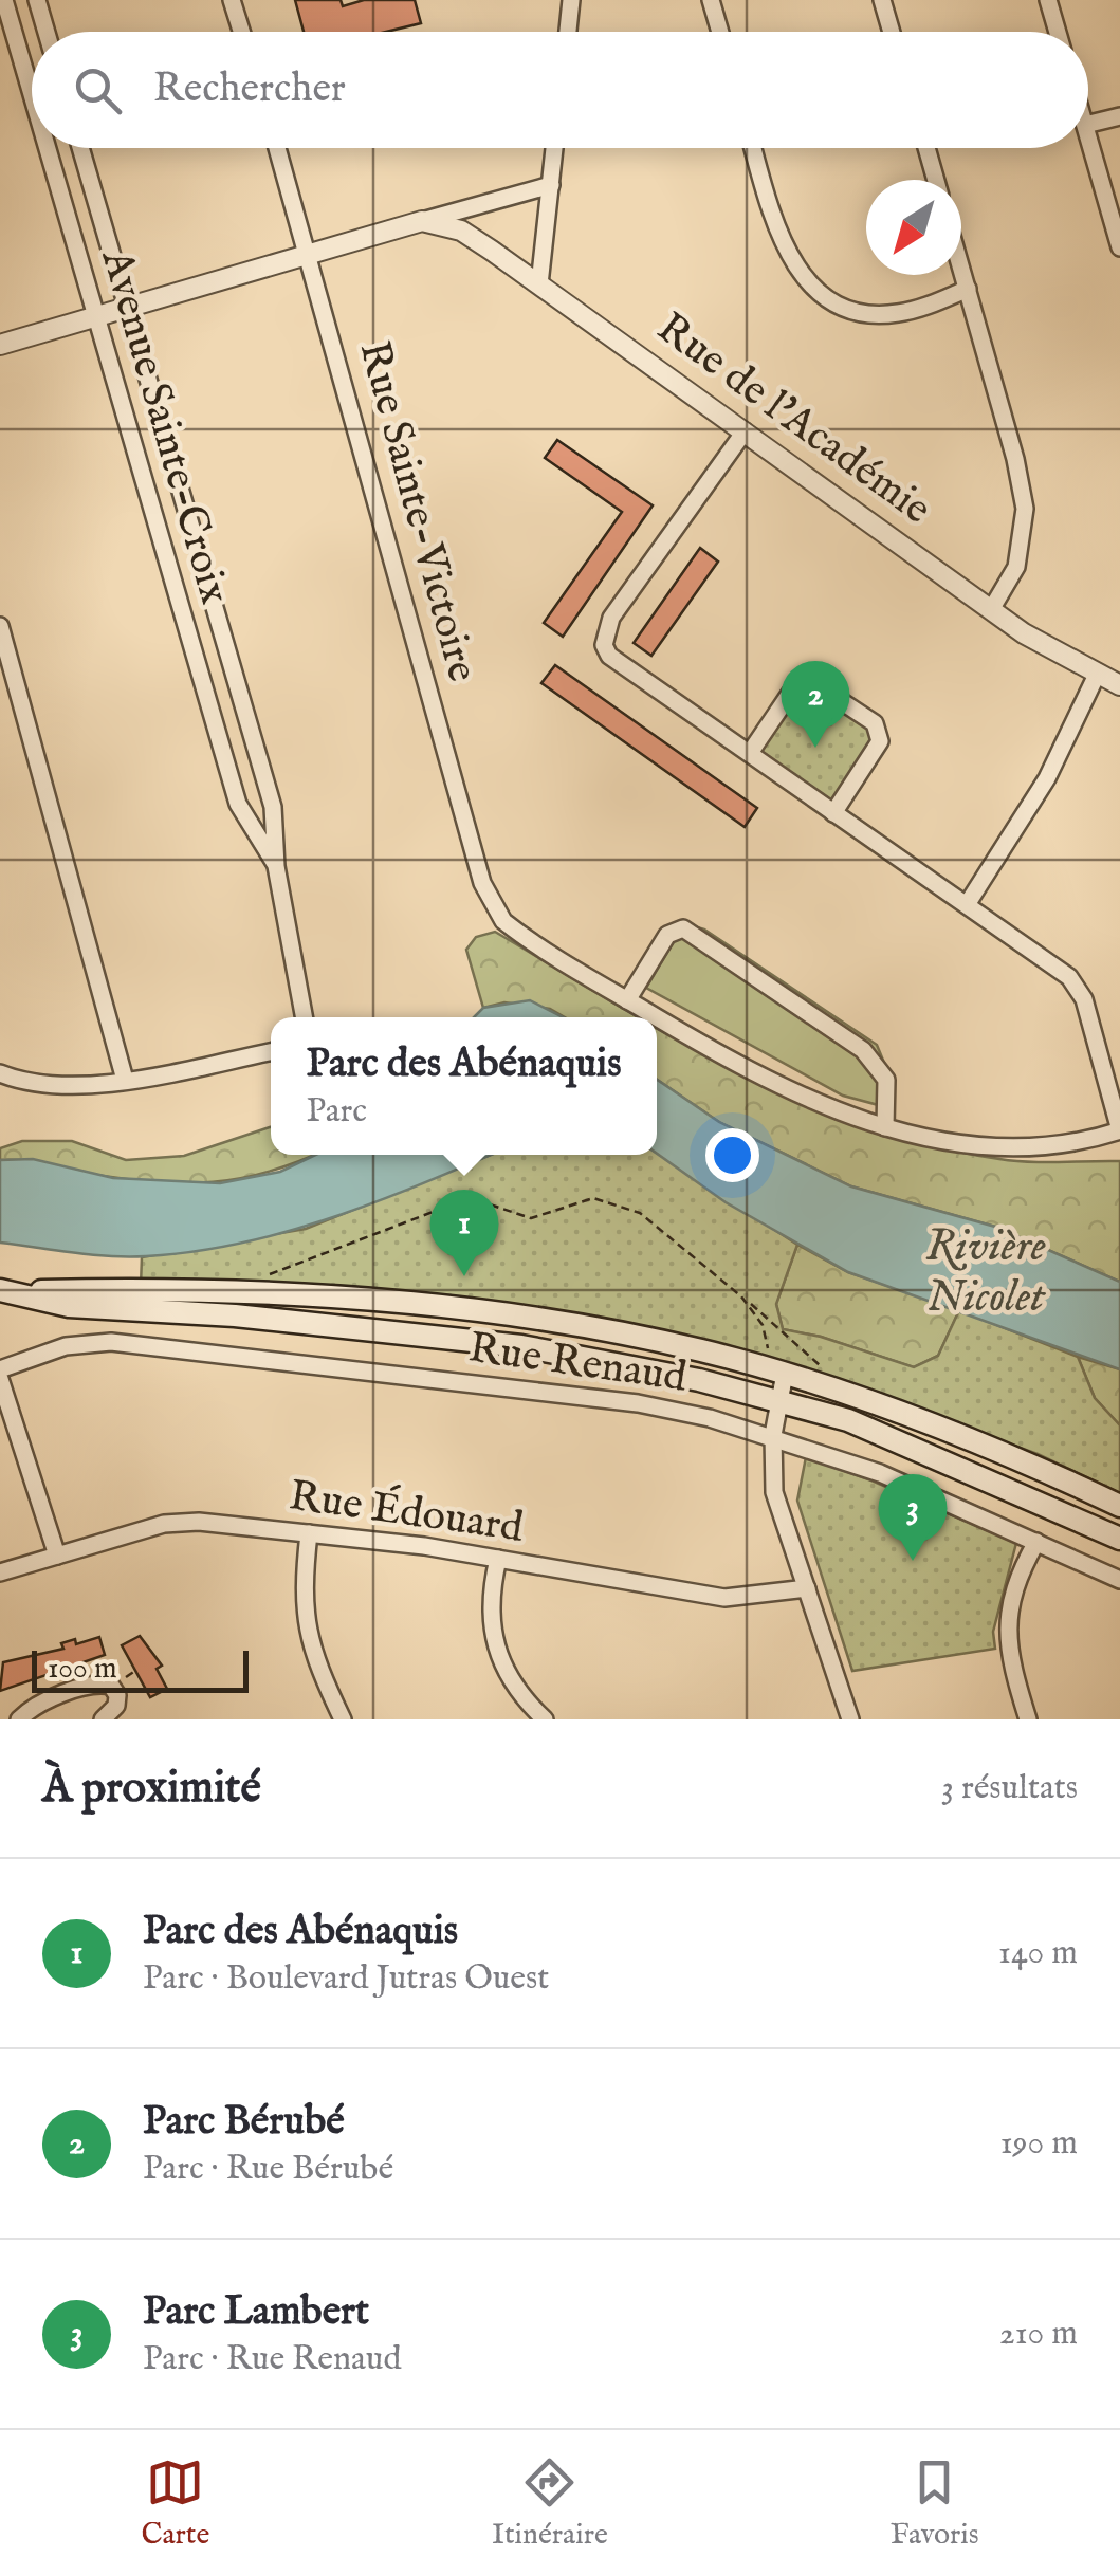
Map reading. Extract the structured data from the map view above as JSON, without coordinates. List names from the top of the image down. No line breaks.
{"streets":{"street":["Rue de l'Académie","Avenue Sainte-Croix","Rue Sainte-Victoire","Rue Renaud","Rue Édouard"]},"water":["Rivière Nicolet"],"scale_bar":"100 m","north":"bottom left","page":{"search":"Rechercher","pins":["2","1","3"],"popup":["Parc des Abénaquis","Parc"],"scale":"100 m","heading":["À proximité","3 résultats"],"list":[{"mark":"1","name":"Parc des Abénaquis","note":"Parc · Boulevard Jutras Ouest","value":"140 m"},{"mark":"2","name":"Parc Bérubé","note":"Parc · Rue Bérubé","value":"190 m"},{"mark":"3","name":"Parc Lambert","note":"Parc · Rue Renaud","value":"210 m"}],"nav":["Carte","Itinéraire","Favoris"]}}
